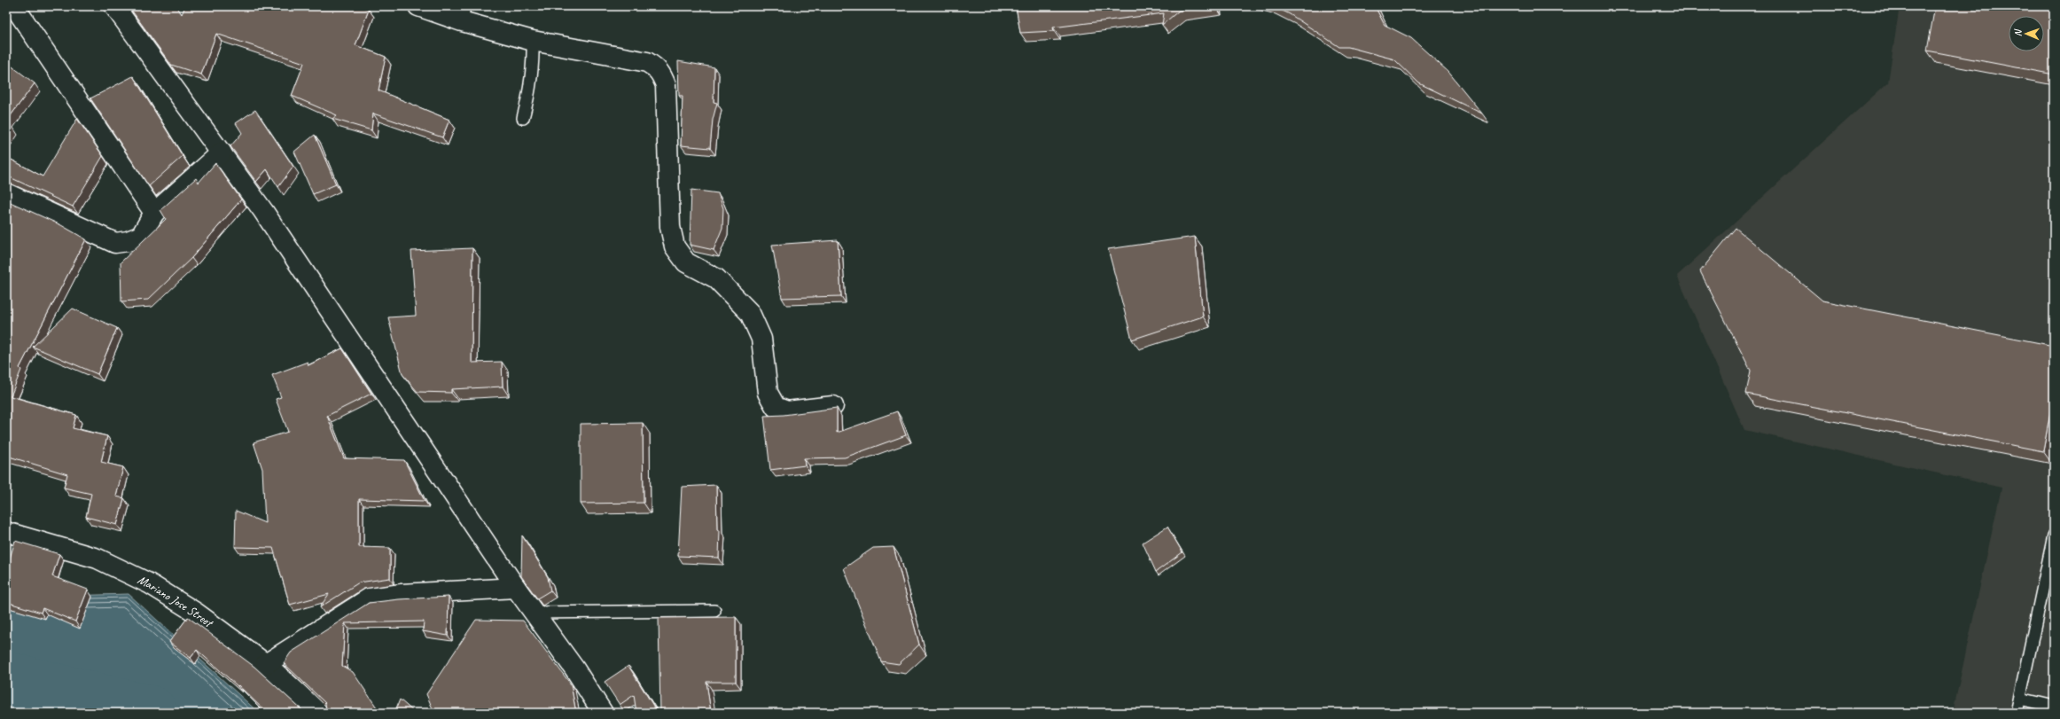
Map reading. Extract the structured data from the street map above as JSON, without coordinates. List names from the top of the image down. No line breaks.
{"streets":{"street":["Mariano Jose Street"]},"north":"left"}
